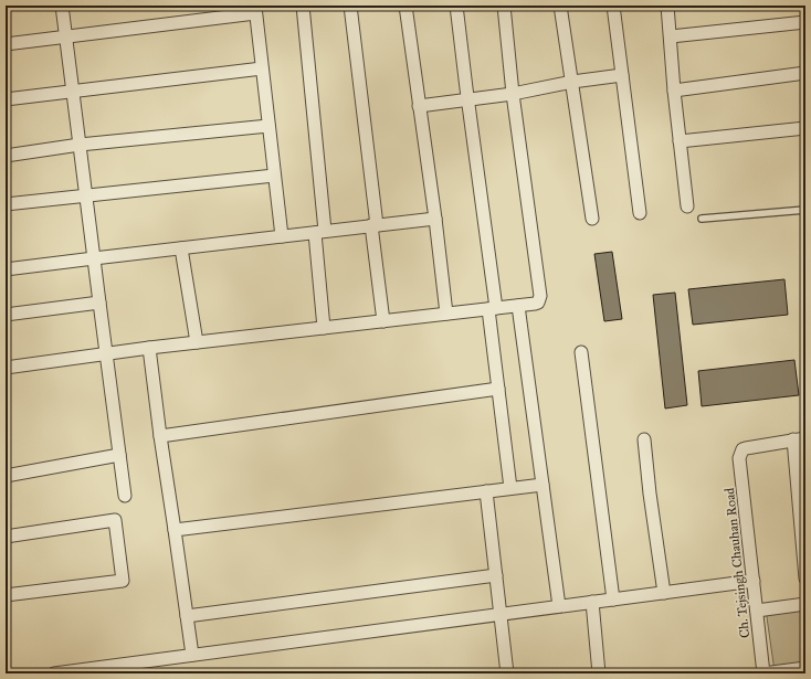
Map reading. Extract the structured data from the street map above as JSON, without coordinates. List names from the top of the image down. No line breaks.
{"streets":{"street":["Ch. Tejsingh Chauhan Road"]}}
